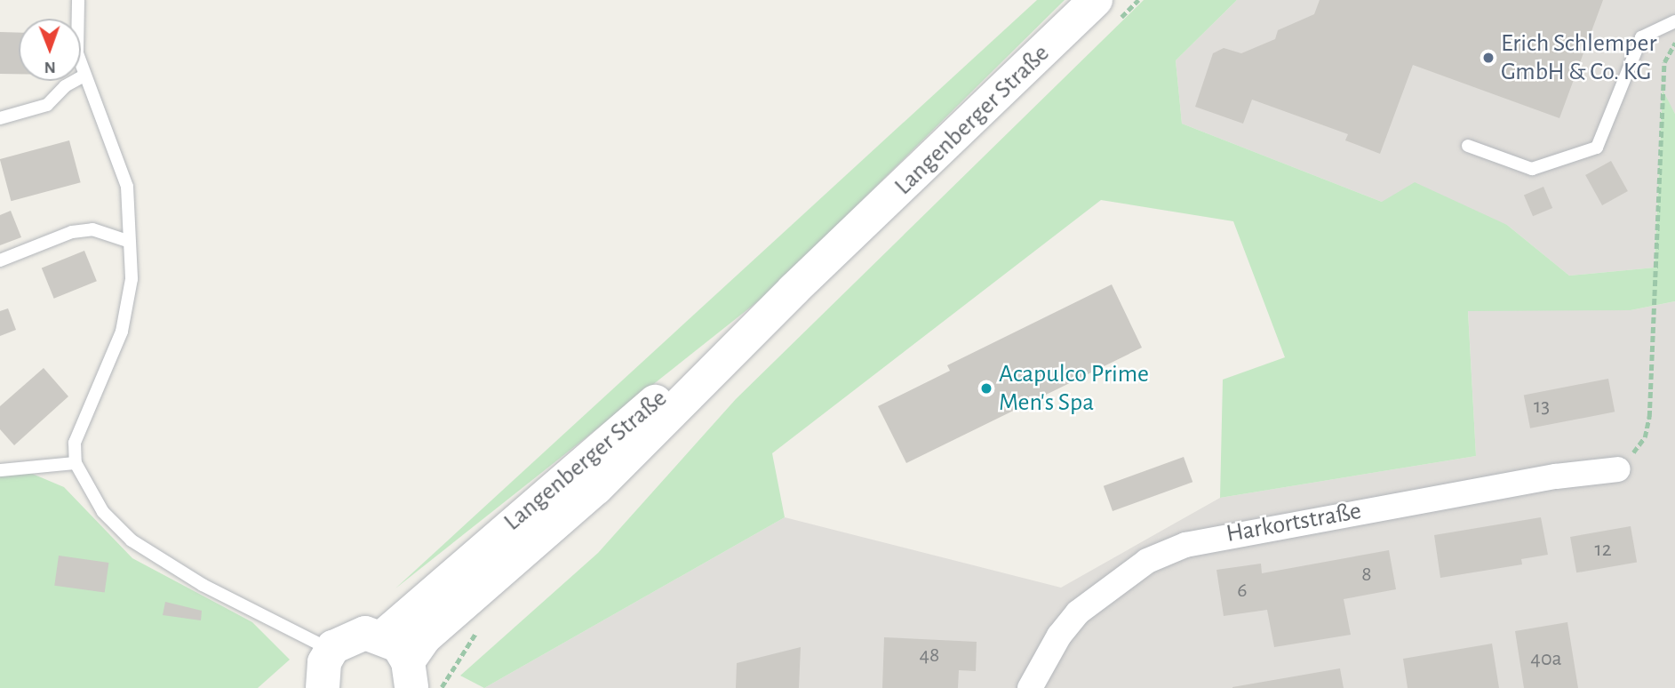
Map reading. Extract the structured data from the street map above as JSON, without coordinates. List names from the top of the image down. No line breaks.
{"streets":{"main road":["Langenberger Straße"],"street":["Harkortstraße"]},"places":["Erich Schlemper GmbH & Co. KG","Acapulco Prime Men's Spa"],"house_numbers":["13","12","8","6","48","40a"],"north":"bottom"}
